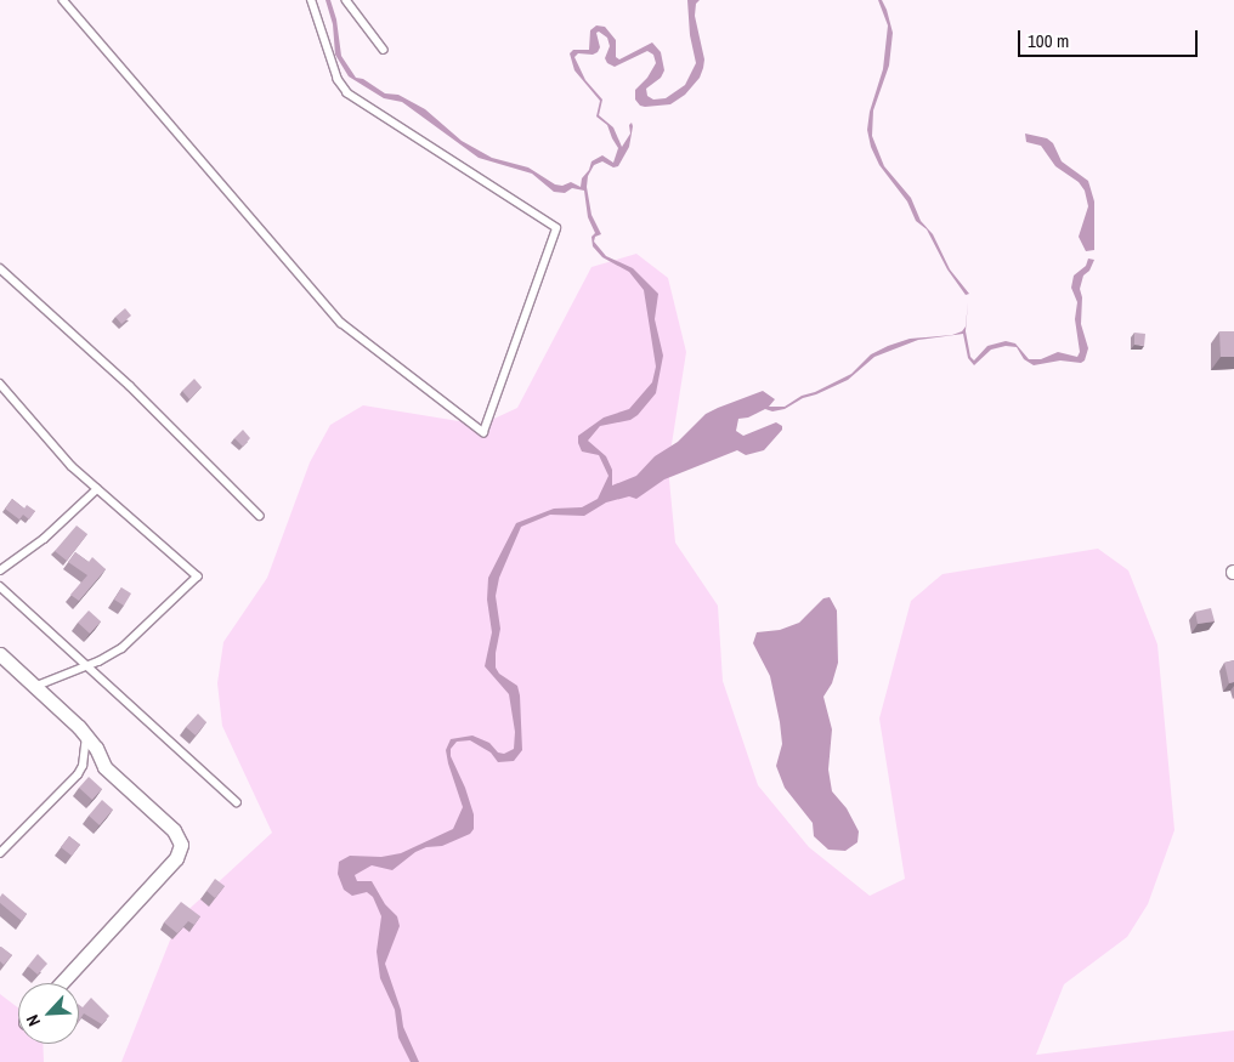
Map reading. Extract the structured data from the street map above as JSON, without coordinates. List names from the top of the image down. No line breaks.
{"scale_bar":"100 m","north":"bottom left"}
